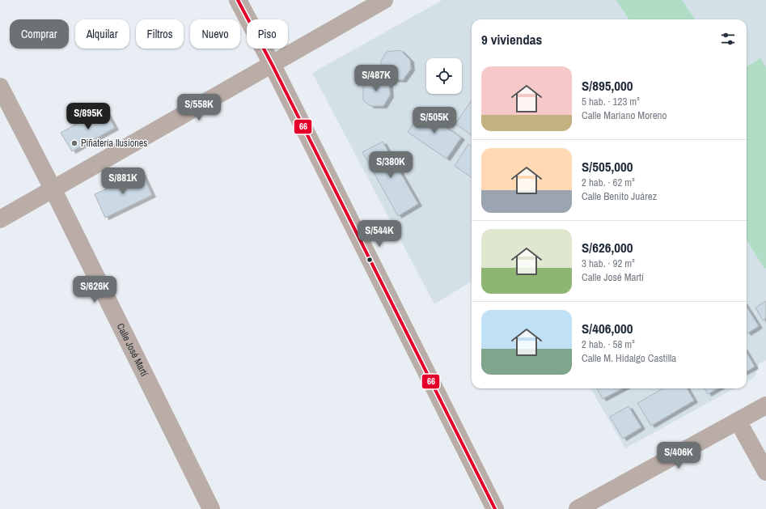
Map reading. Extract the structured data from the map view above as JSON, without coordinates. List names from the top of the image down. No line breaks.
{"streets":{"street":["Calle José Martí"]},"places":["Piñatería Ilusiones"],"lines":["transit line 66"],"page":{"chip":["Comprar","Alquilar","Filtros","Nuevo","Piso"],"heading":"9 viviendas","list":[{"name":"S/895,000","note":"5 hab. · 123 m² · Calle Mariano Moreno"},{"name":"S/505,000","note":"2 hab. · 62 m² · Calle Benito Juárez"},{"name":"S/626,000","note":"3 hab. · 92 m² · Calle José Martí"},{"name":"S/406,000","note":"2 hab. · 58 m² · Calle M. Hidalgo Castilla"}],"price":["S/487K","S/558K","S/895K","S/505K","S/380K","S/881K","S/544K","S/626K","S/406K"]}}
